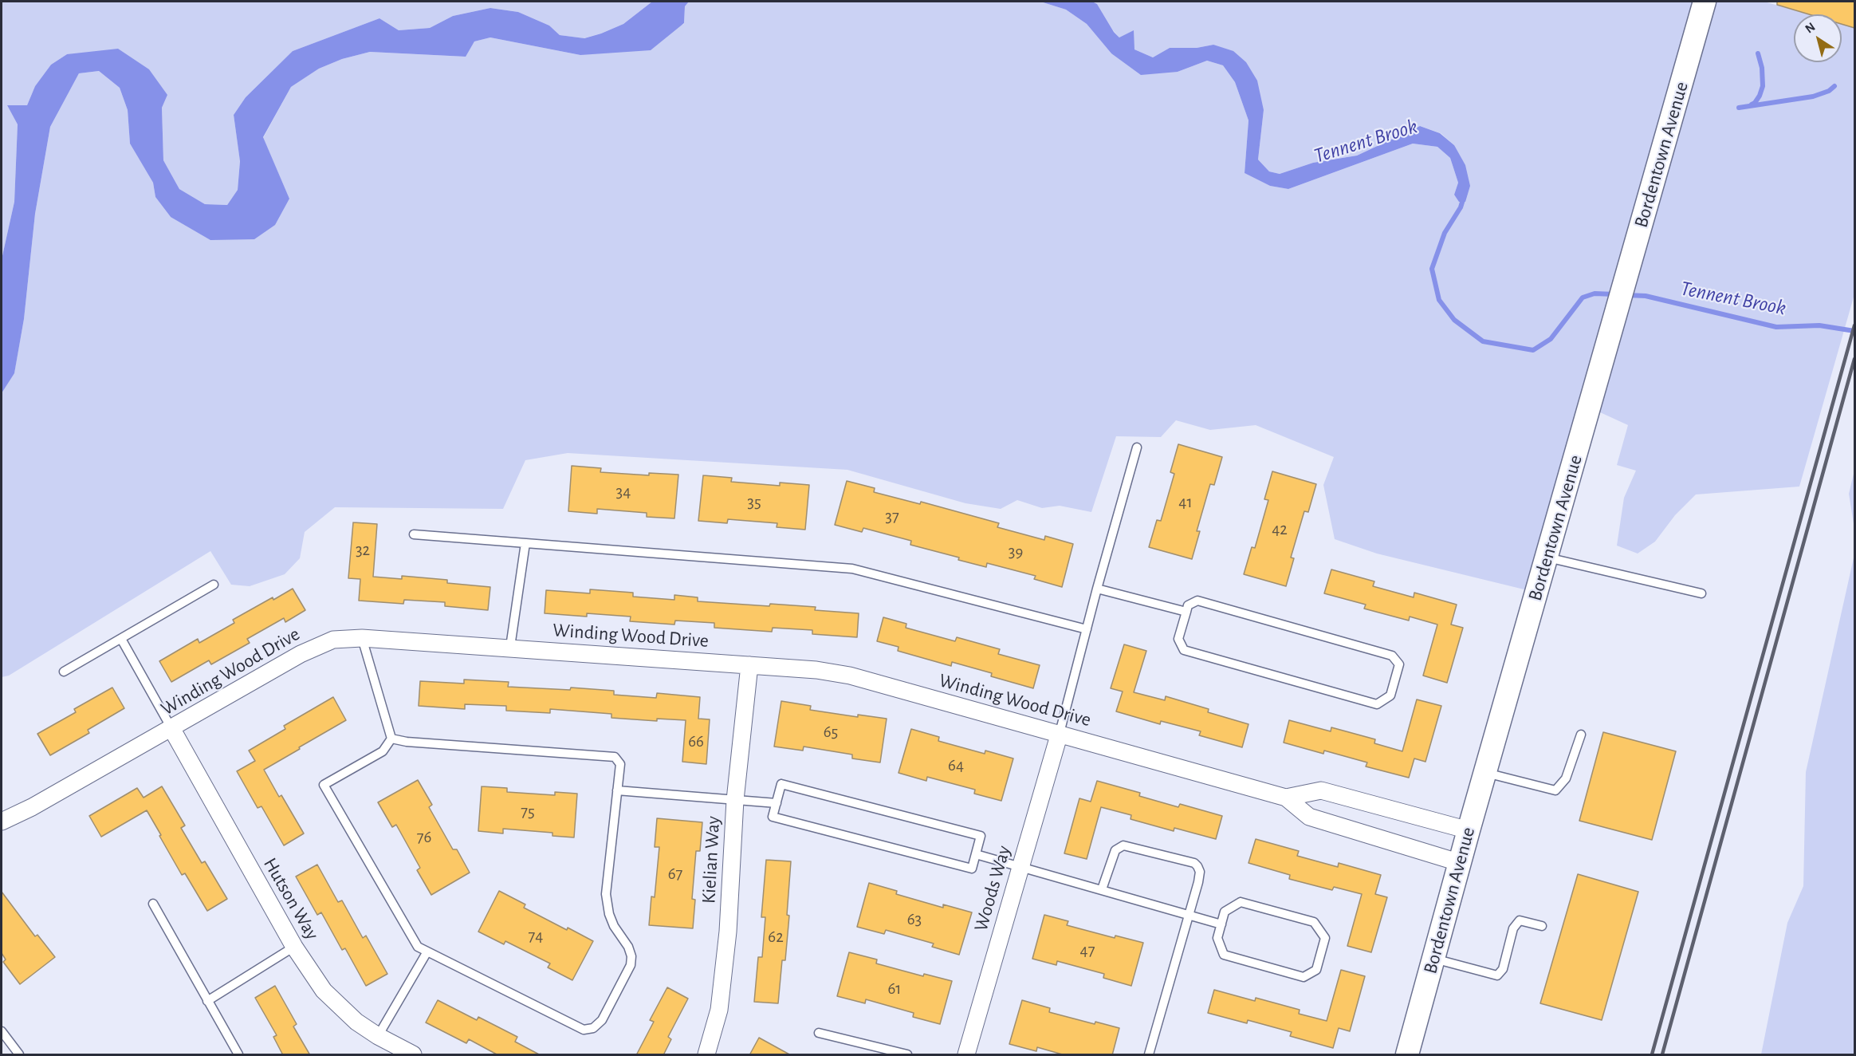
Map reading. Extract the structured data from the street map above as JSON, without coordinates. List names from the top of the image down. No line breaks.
{"streets":{"main road":["Bordentown Avenue"],"street":["Winding Wood Drive","Kielian Way","Woods Way","Hutson Way"]},"crossings":[["Bordentown Avenue","Winding Wood Drive"],["Winding Wood Drive","Kielian Way"],["Winding Wood Drive","Woods Way"],["Winding Wood Drive","Hutson Way"]],"water":["Tennent Brook"],"house_numbers":["34","35","41","37","42","32","39","65","66","64","75","76","67","63","74","62","47","61"],"north":"top left"}
